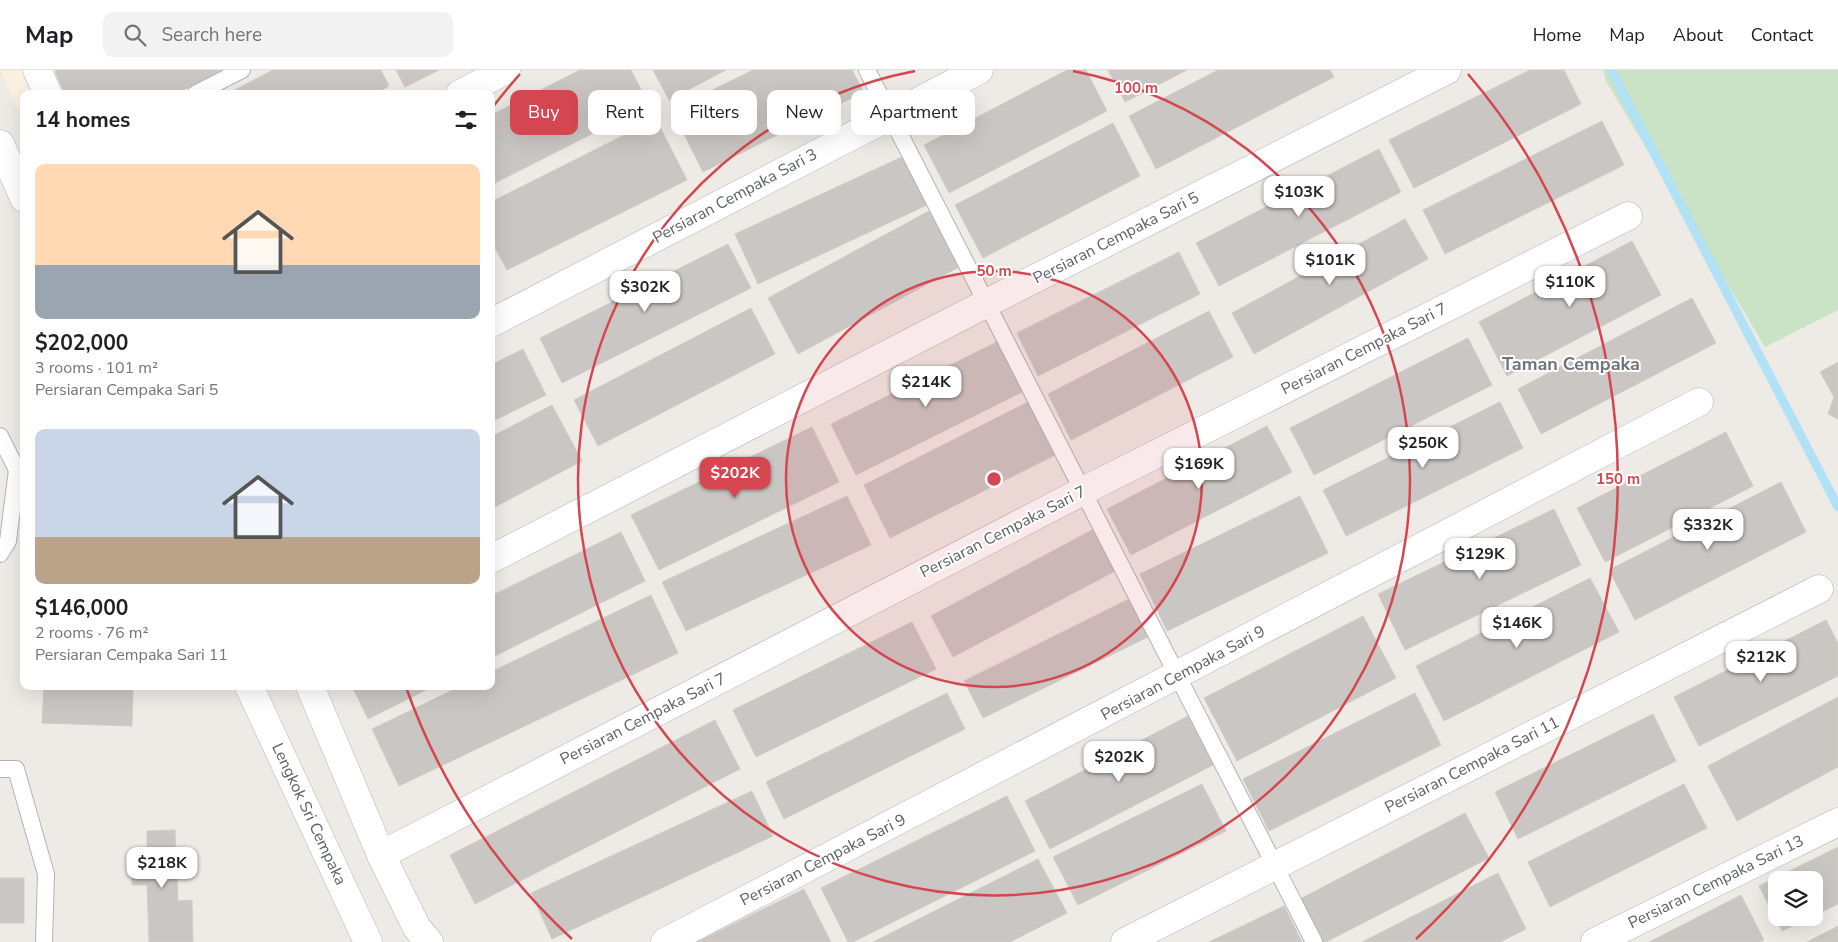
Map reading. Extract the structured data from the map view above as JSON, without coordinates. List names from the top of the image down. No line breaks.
{"streets":{"street":["Persiaran Cempaka Sari 3","Persiaran Cempaka Sari 5","Persiaran Cempaka Sari 7","Persiaran Cempaka Sari 9","Persiaran Cempaka Sari 11","Lengkok Sri Cempaka","Persiaran Cempaka Sari 13"]},"districts":["Taman Cempaka"],"page":{"header":"Map","search":"Search here","nav":["Home","Map","About","Contact"],"chip":["Buy","Rent","Filters","New","Apartment"],"heading":"14 homes","list":[{"name":"$202,000","note":"3 rooms · 101 m² · Persiaran Cempaka Sari 5"},{"name":"$146,000","note":"2 rooms · 76 m² · Persiaran Cempaka Sari 11"}],"price":["$103K","$101K","$110K","$302K","$214K","$250K","$169K","$202K","$332K","$129K","$146K","$212K","$202K","$218K"]},"rings":["100 m","50 m","150 m"]}
